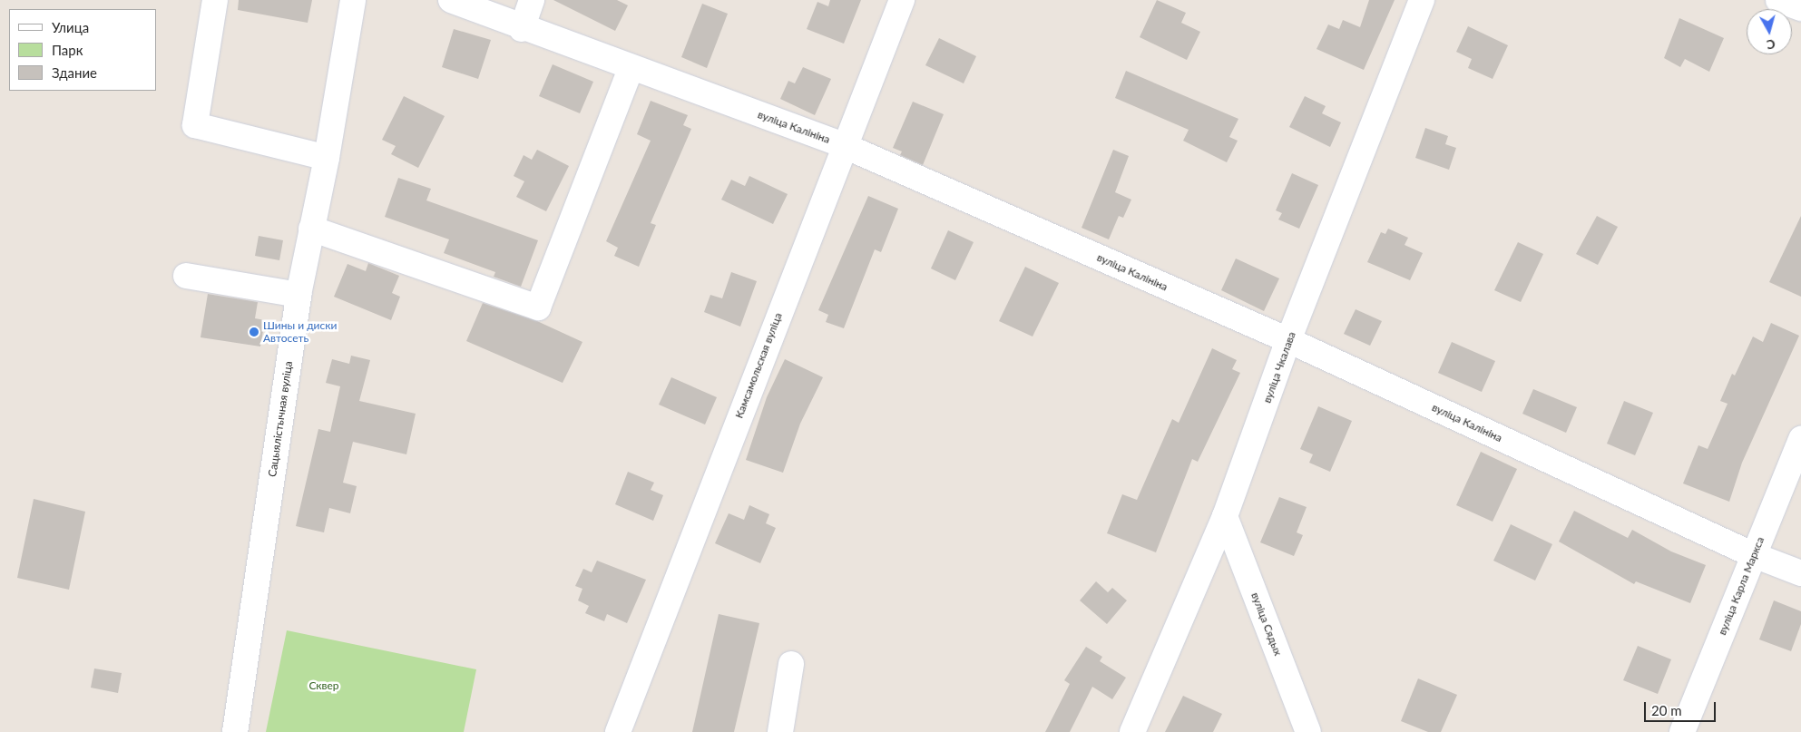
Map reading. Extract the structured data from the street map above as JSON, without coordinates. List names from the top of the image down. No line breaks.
{"streets":{"street":["вуліца Калініна","Камсамольская вуліца","вуліца Чкалава","Сацыялістычная вуліца","вуліца Карла Маркса","вуліца Сядых"]},"crossings":[["вуліца Калініна","Камсамольская вуліца"],["вуліца Калініна","вуліца Чкалава"],["вуліца Калініна","вуліца Карла Маркса"],["вуліца Чкалава","вуліца Сядых"]],"parks":["Сквер"],"places":["Шины и диски Автосеть"],"legend":["Улица","Парк","Здание"],"scale_bar":"20 m","north":"bottom"}
